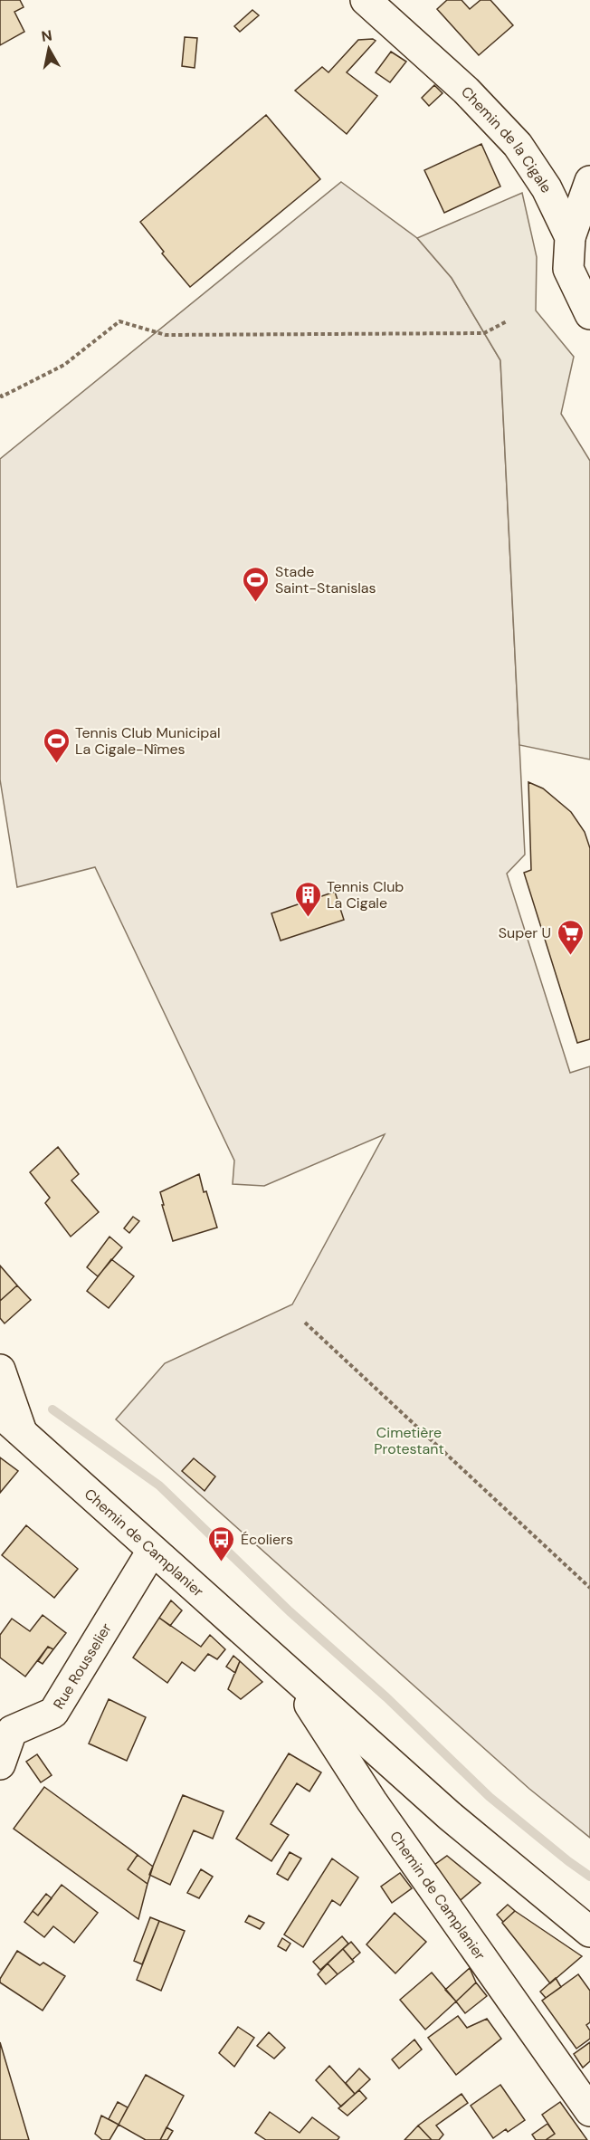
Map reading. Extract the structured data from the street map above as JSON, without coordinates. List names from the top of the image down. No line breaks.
{"streets":{"street":["Chemin de la Cigale","Chemin de Camplanier","Rue Rousselier"]},"crossings":[["Chemin de Camplanier","Rue Rousselier"]],"parks":["Cimetière Protestant"],"places":{"sports":["Stade Saint-Stanislas","Tennis Club Municipal La Cigale-Nîmes"],"building":["Tennis Club La Cigale"],"supermarket":["Super U"],"bus stop":["Écoliers"]},"north":"top"}
